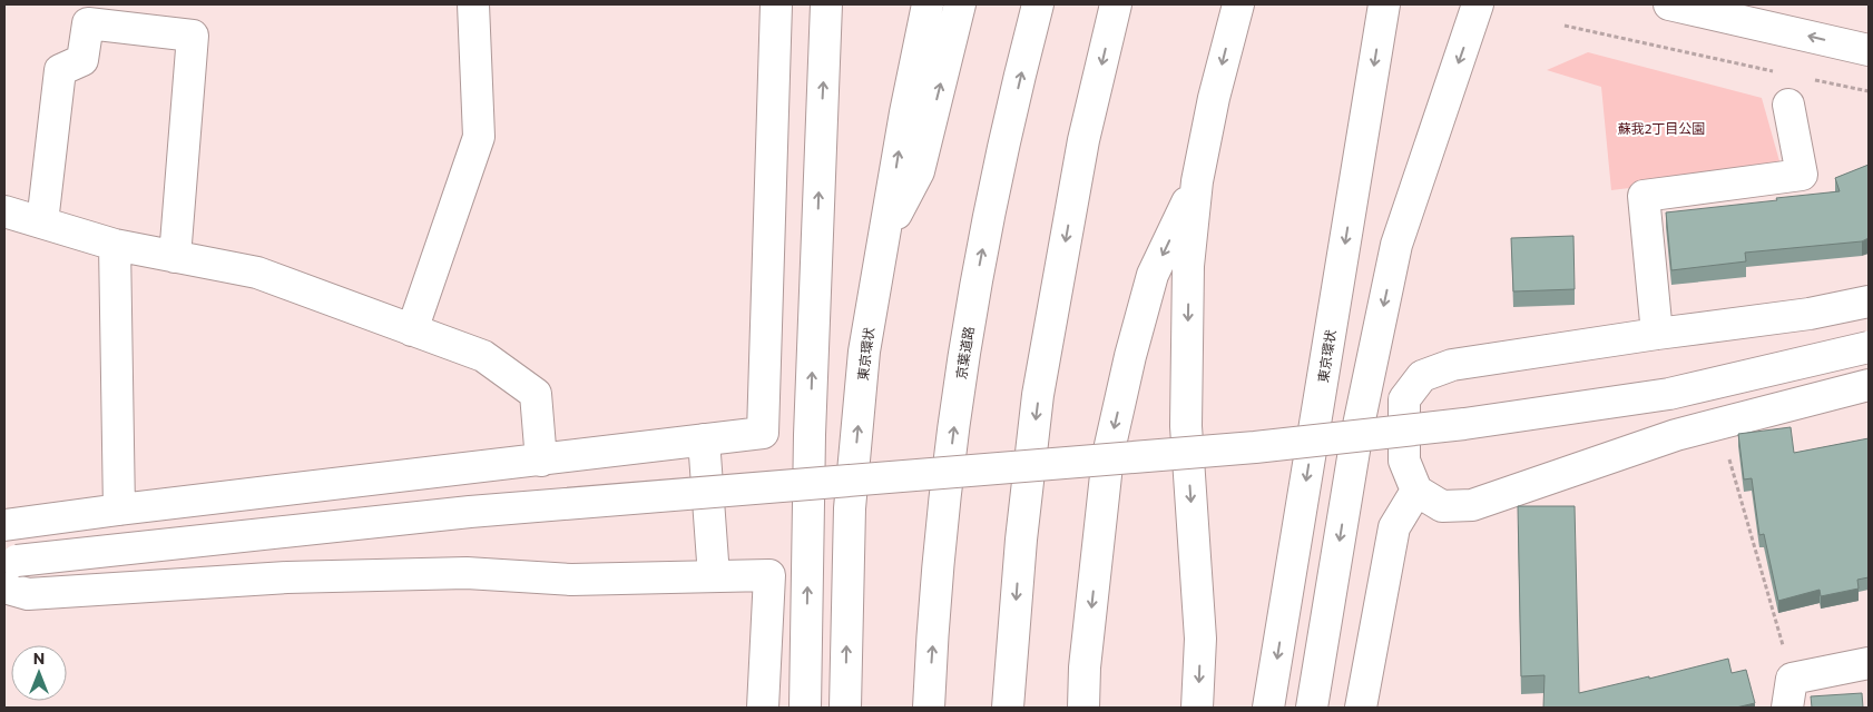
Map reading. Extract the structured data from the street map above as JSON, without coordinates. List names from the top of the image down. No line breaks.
{"streets":{"main road":["京葉道路","東京環状"]},"parks":["蘇我2丁目公園"],"north":"top"}
